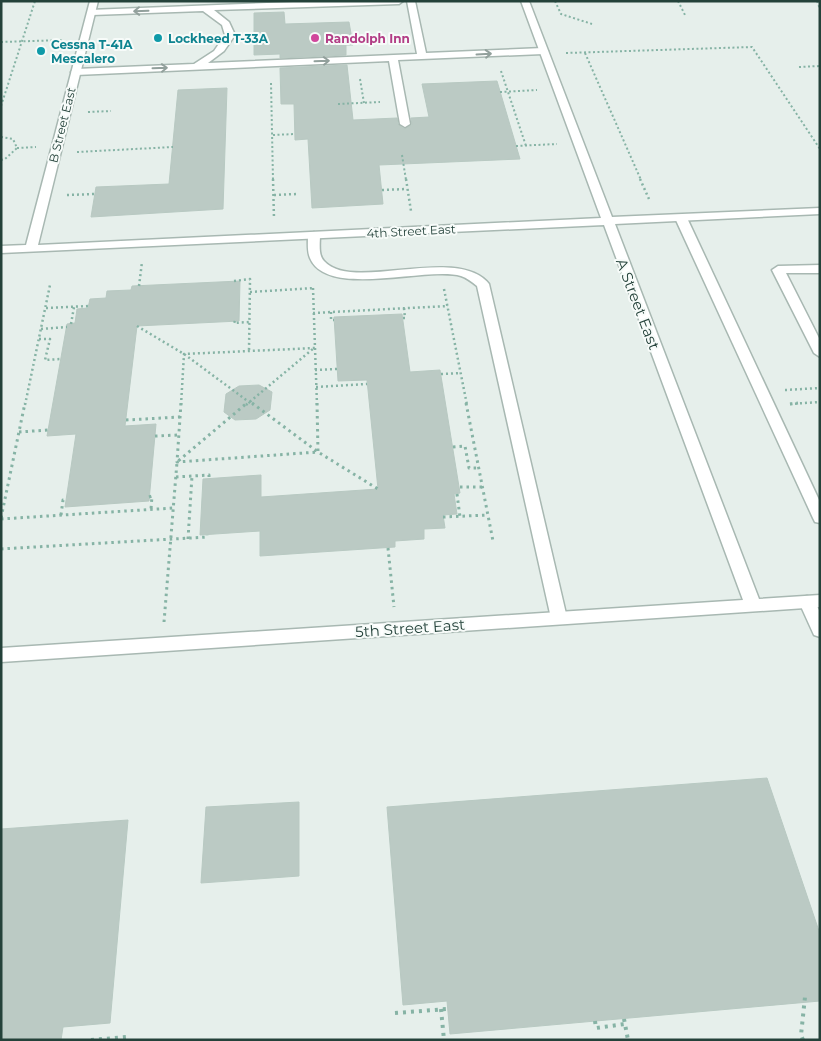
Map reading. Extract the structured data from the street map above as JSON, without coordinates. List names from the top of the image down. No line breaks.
{"streets":{"street":["B Street East","4th Street East","A Street East","5th Street East"]},"crossings":[["B Street East","4th Street East"],["4th Street East","A Street East"],["A Street East","5th Street East"]],"places":["Lockheed T-33A","Randolph Inn","Cessna T-41A Mescalero"]}
